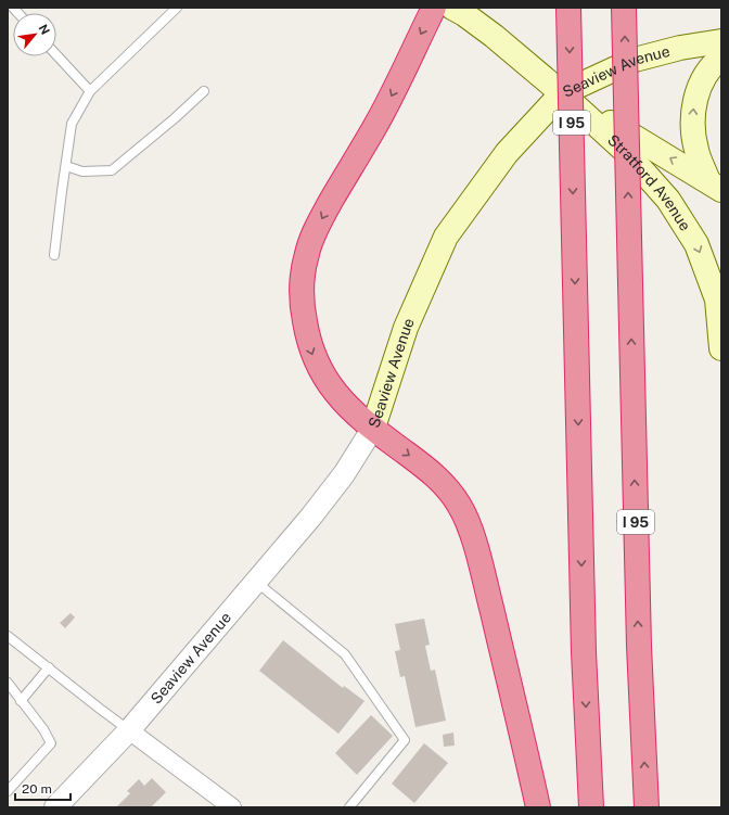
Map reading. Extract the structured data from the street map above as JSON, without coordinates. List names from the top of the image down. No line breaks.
{"streets":{"highway":["I 95"],"main road":["Seaview Avenue","Stratford Avenue"]},"crossings":[["Seaview Avenue","Stratford Avenue"]],"one_way":["Stratford Avenue"],"scale_bar":"20 m","north":"top right"}
